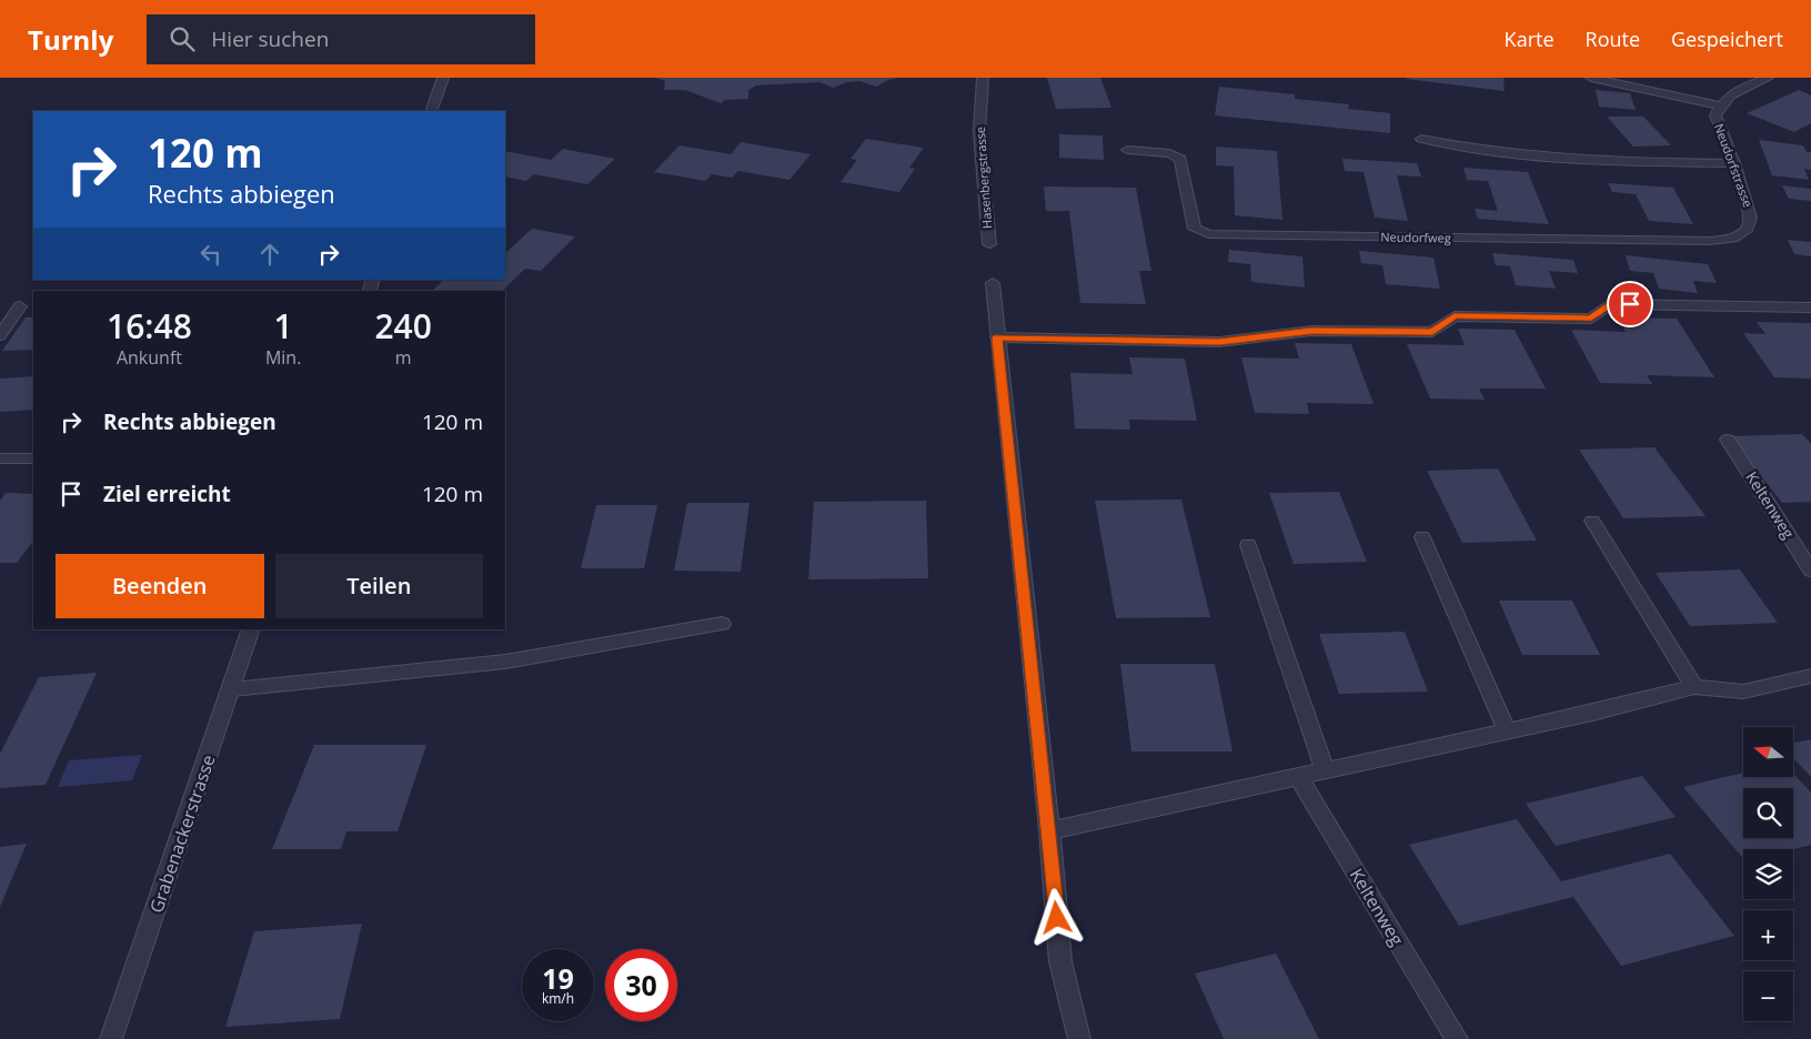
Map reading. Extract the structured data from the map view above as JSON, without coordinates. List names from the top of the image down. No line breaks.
{"streets":{"street":["Neudorfstrasse","Hasenbergstrasse","Neudorfweg","Keltenweg","Grabenackerstrasse"]},"crossings":[["Neudorfstrasse","Neudorfweg"]],"north":"left","page":{"header":"Turnly","search":"Hier suchen","nav":["Karte","Route","Gespeichert"],"turn":["120 m","Rechts abbiegen"],"eta":["16:48","Ankunft","1","Min.","240","m"],"list":[{"name":"Rechts abbiegen","value":"120 m"},{"name":"Ziel erreicht","value":"120 m"}],"buttons":["Beenden","Teilen"],"map_buttons":["+","−"],"speed":"19 km/h","limit":"30"}}
